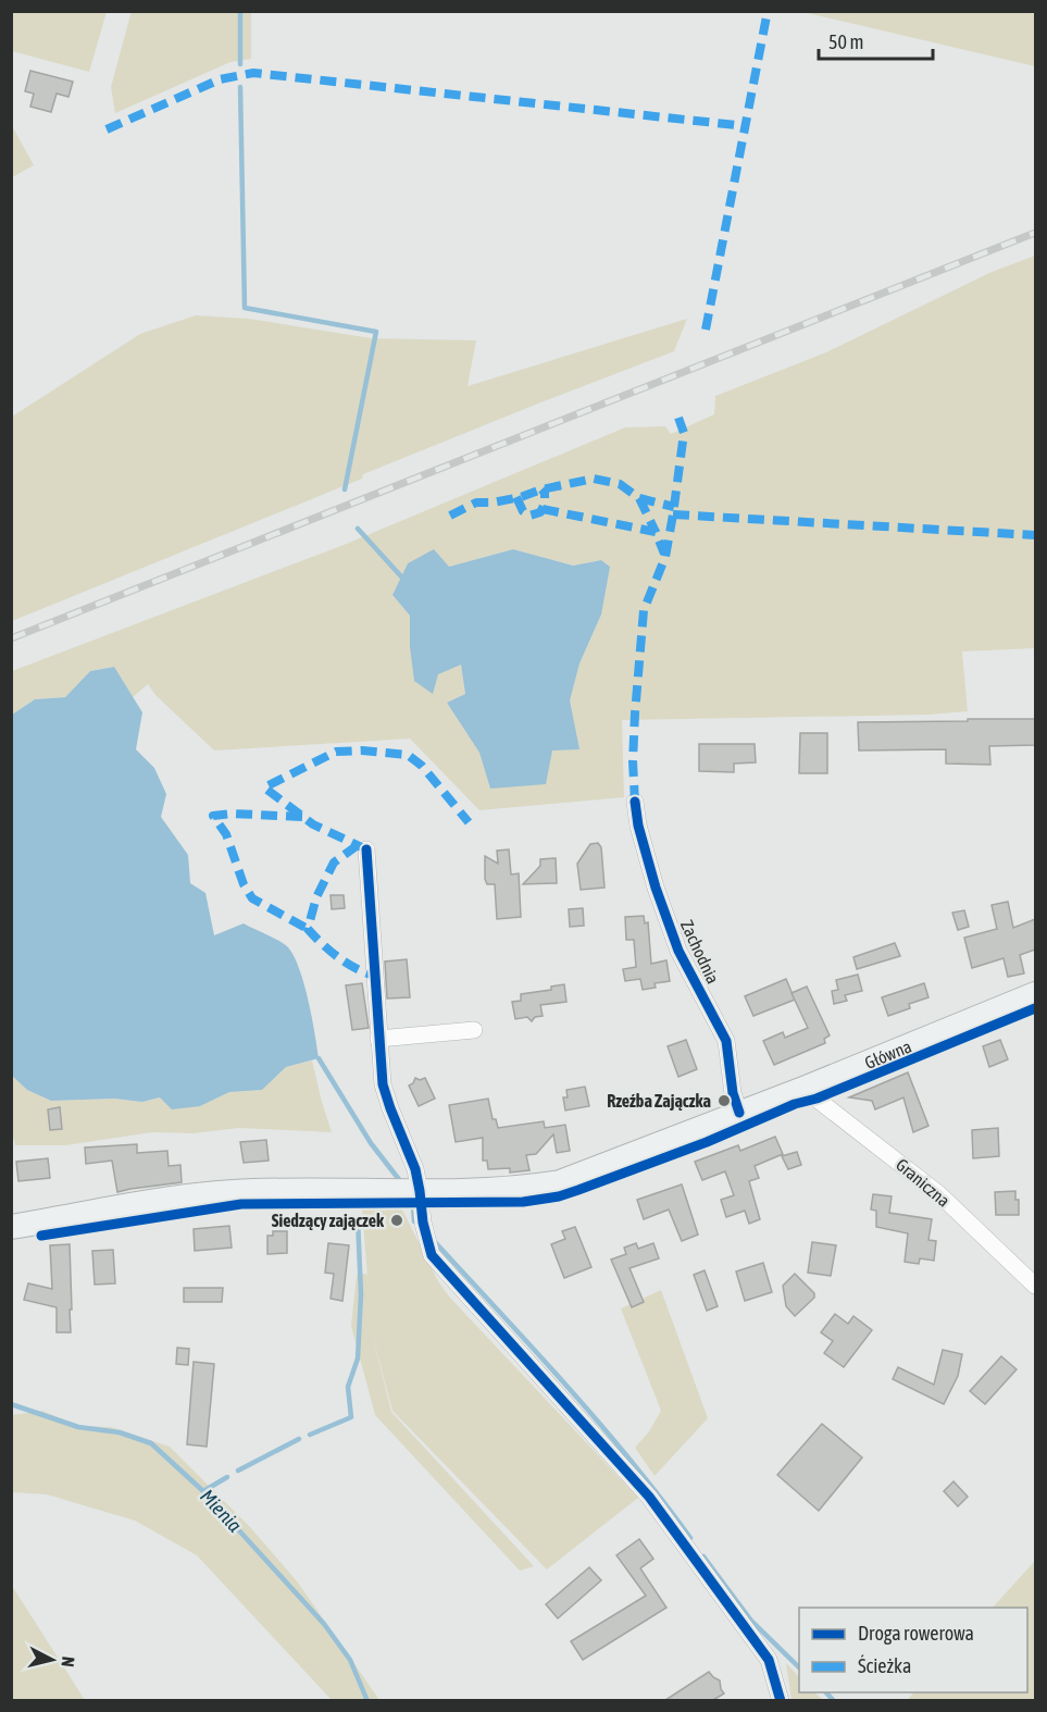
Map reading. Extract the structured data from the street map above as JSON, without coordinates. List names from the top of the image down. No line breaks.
{"streets":{"main road":["Główna"],"street":["Zachodnia","Graniczna"]},"crossings":[["Zachodnia","Główna"],["Główna","Graniczna"]],"water":["Mienia"],"places":["Rzeźba Zajączka","Siedzący zajączek"],"legend":["Droga rowerowa","Ścieżka"],"scale_bar":"50 m","north":"right"}
